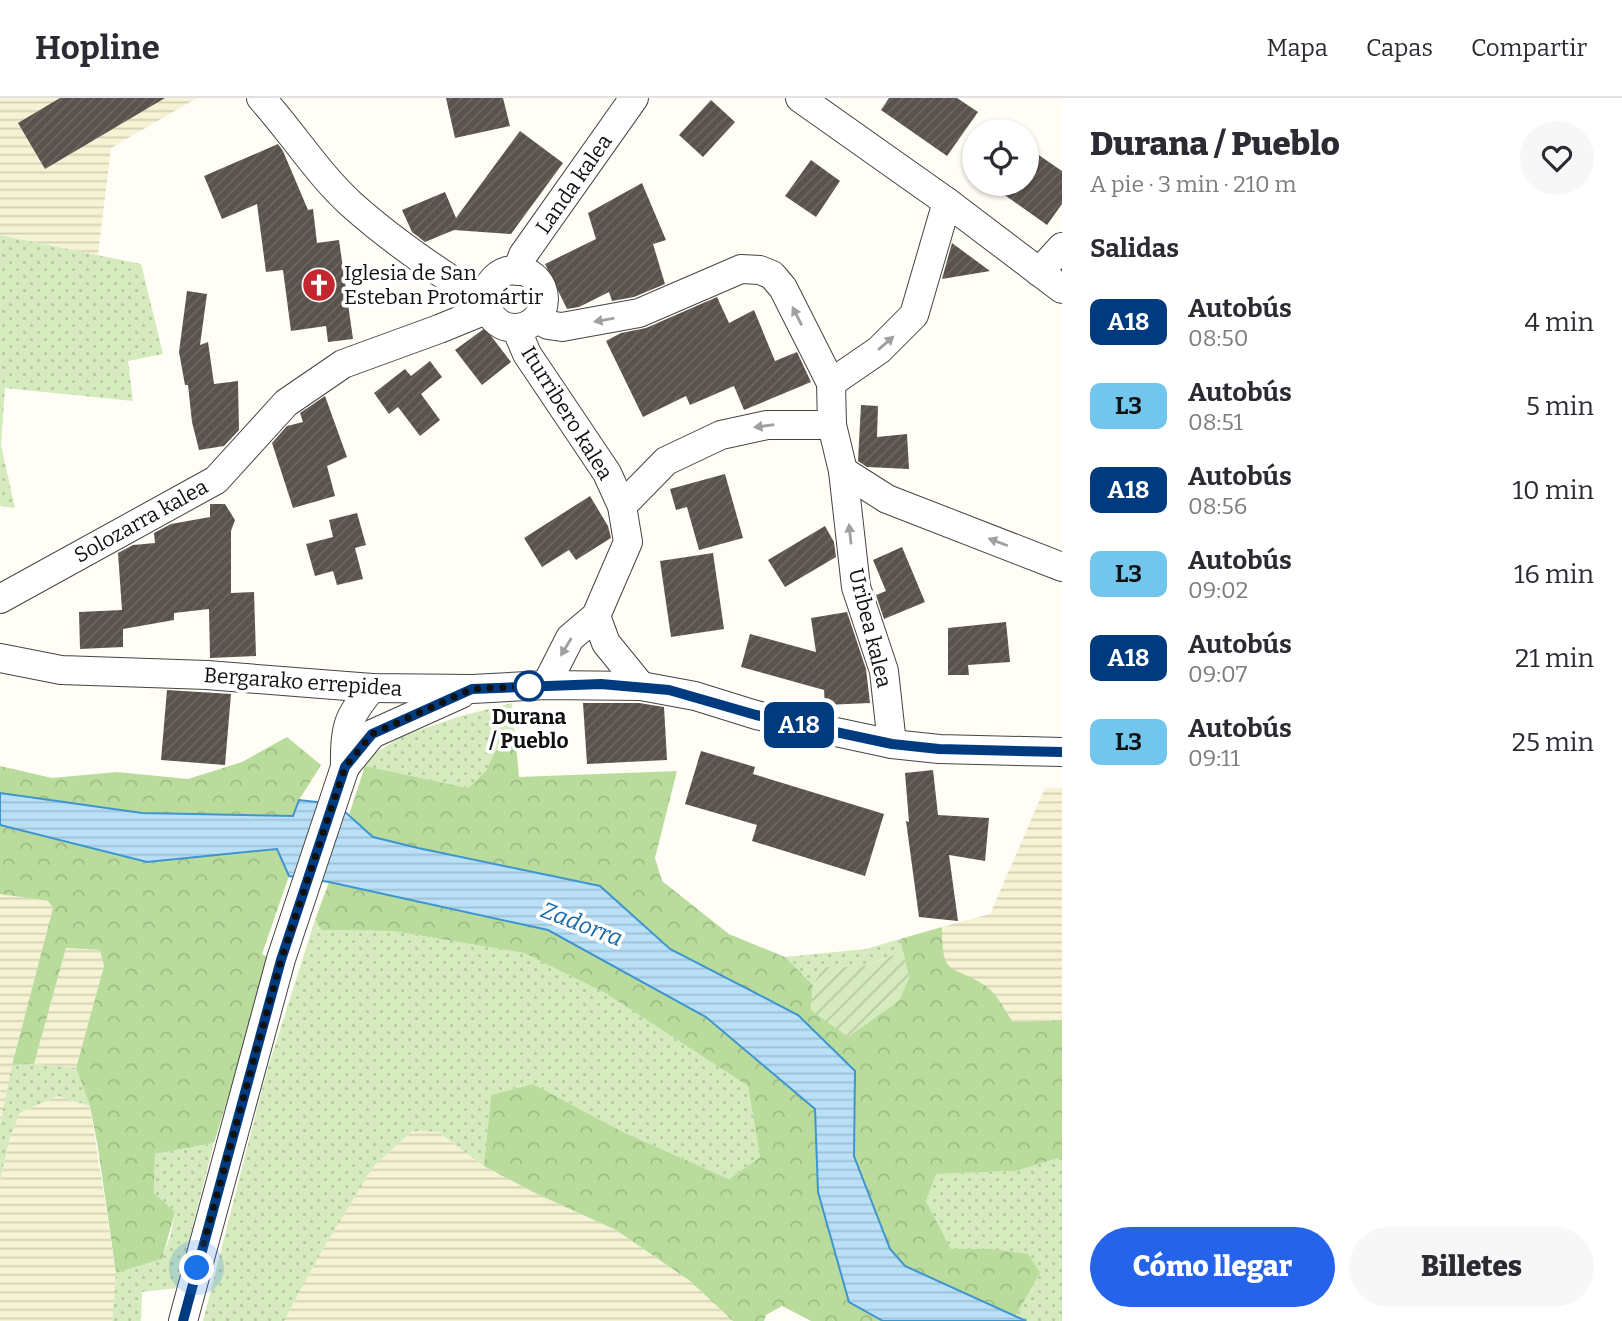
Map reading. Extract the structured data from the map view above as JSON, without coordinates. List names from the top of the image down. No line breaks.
{"streets":{"street":["Landa kalea","Iturribero kalea","Solozarra kalea","Uribea kalea","Bergarako errepidea"]},"crossings":[["Landa kalea","Iturribero kalea"],["Landa kalea","Solozarra kalea"],["Landa kalea","Uribea kalea"],["Iturribero kalea","Solozarra kalea"],["Iturribero kalea","Uribea kalea"],["Iturribero kalea","Bergarako errepidea"],["Solozarra kalea","Uribea kalea"],["Uribea kalea","Bergarako errepidea"]],"water":["Zadorra"],"places":{"church":["Iglesia de San Esteban Protomártir"],"other":["Durana / Pueblo"]},"lines":["bus line A18"],"page":{"header":"Hopline","nav":["Mapa","Capas","Compartir"],"on_map":"A18","heading":[["Durana / Pueblo","A pie · 3 min · 210 m"],"Salidas"],"list":[{"mark":"A18","name":"Autobús","note":"08:50","value":"4 min"},{"mark":"L3","name":"Autobús","note":"08:51","value":"5 min"},{"mark":"A18","name":"Autobús","note":"08:56","value":"10 min"},{"mark":"L3","name":"Autobús","note":"09:02","value":"16 min"},{"mark":"A18","name":"Autobús","note":"09:07","value":"21 min"},{"mark":"L3","name":"Autobús","note":"09:11","value":"25 min"}],"buttons":["Cómo llegar","Billetes"]}}
